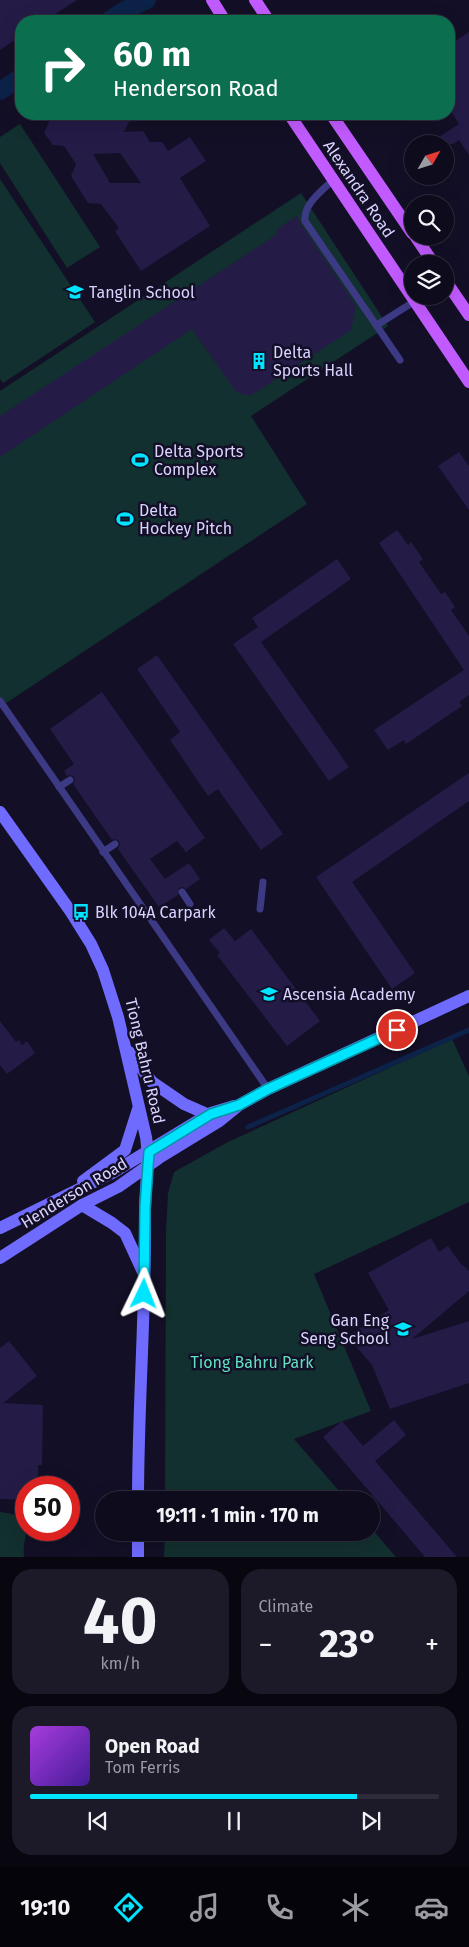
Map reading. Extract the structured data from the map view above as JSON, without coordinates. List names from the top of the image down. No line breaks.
{"streets":{"main road":["Alexandra Road","Tiong Bahru Road","Henderson Road"]},"crossings":[["Tiong Bahru Road","Henderson Road"]],"parks":["Tiong Bahru Park"],"places":{"school or university":["Tanglin School","Ascensia Academy","Gan Eng Seng School"],"building":["Delta Sports Hall"],"sports":["Delta Sports Complex","Delta Hockey Pitch"],"bus stop":["Blk 104A Carpark"]},"north":"top right","page":{"turn":["60 m","Henderson Road"],"limit":"50","trip":"19:11 · 1 min · 170 m","tile":[["40","km/h"],"Climate"],"heat":["−","23°","+"],"song":["Open Road","Tom Ferris"],"tabs":"19:10"}}
